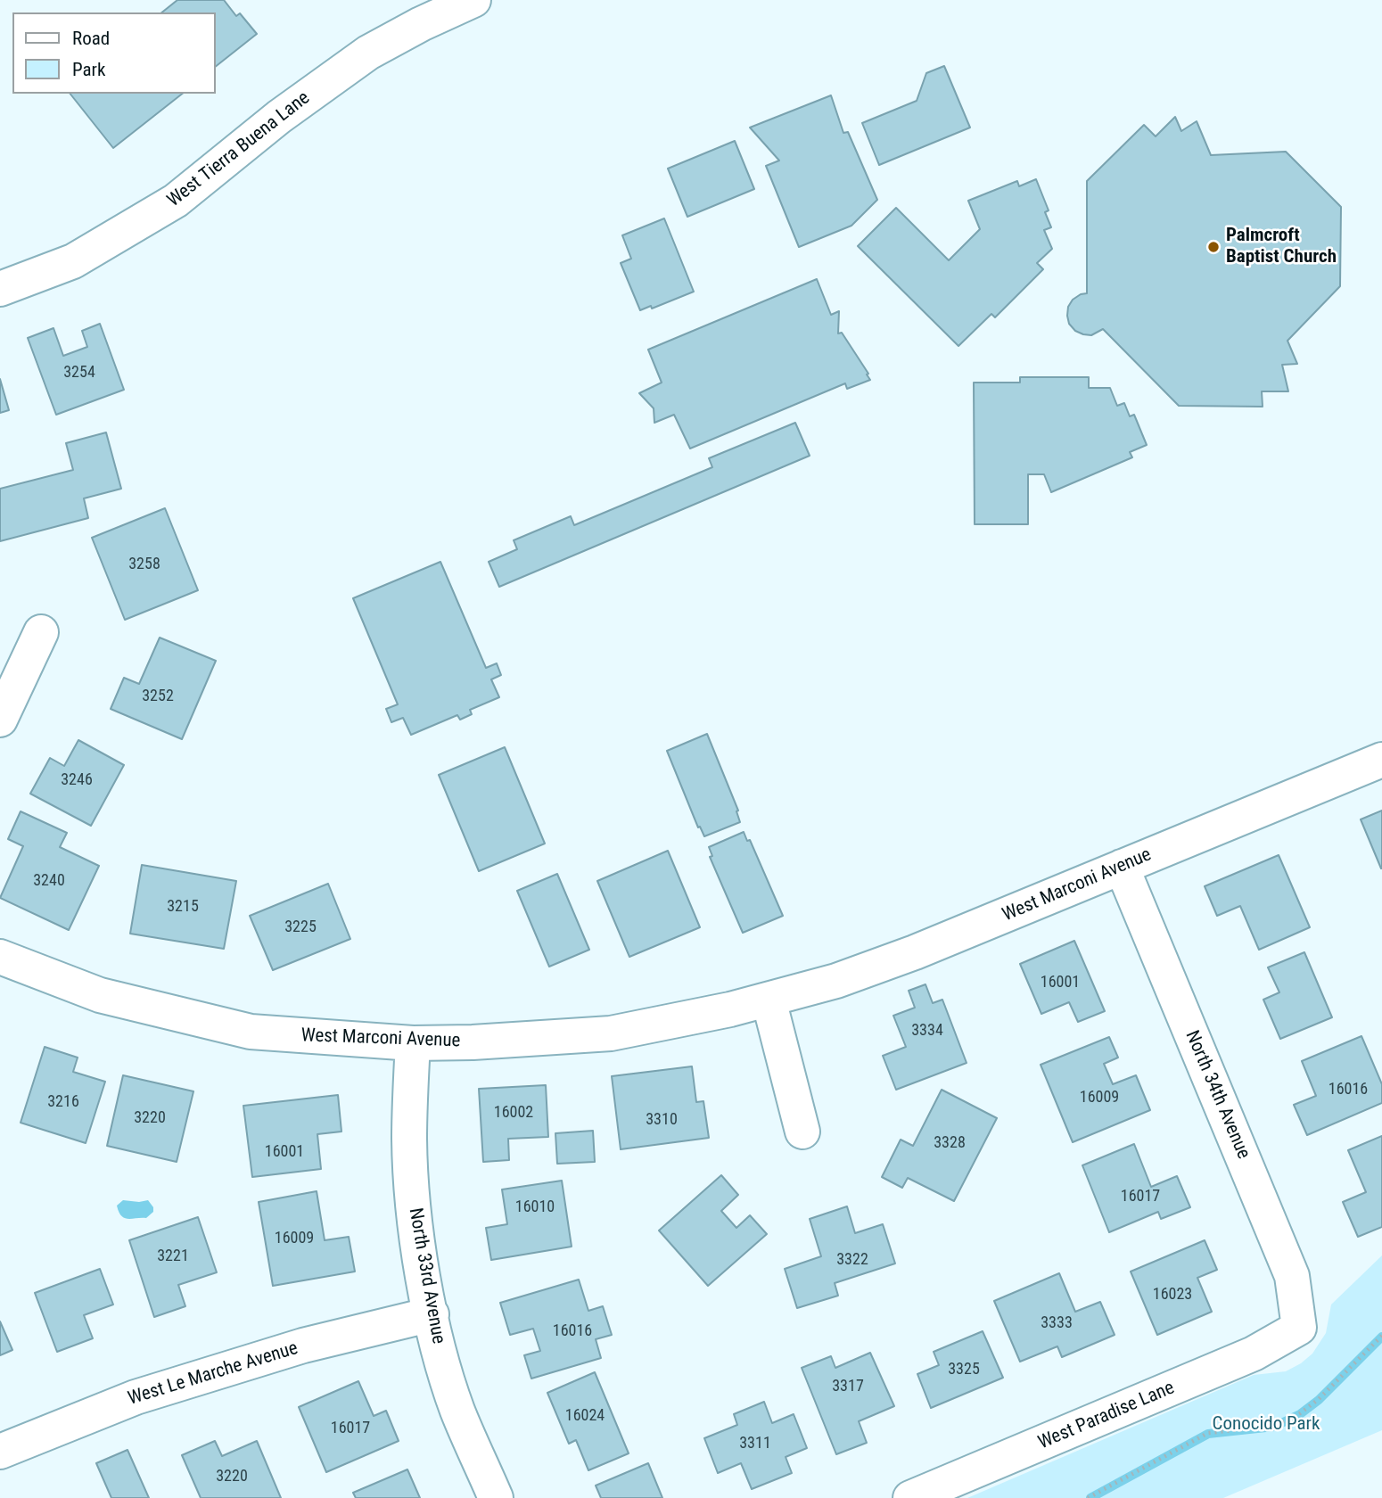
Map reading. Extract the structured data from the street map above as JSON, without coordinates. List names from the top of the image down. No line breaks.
{"streets":{"street":["West Tierra Buena Lane","West Marconi Avenue","North 34th Avenue","North 33rd Avenue","West Le Marche Avenue","West Paradise Lane"]},"crossings":[["West Marconi Avenue","North 34th Avenue"],["West Marconi Avenue","North 33rd Avenue"],["North 34th Avenue","West Paradise Lane"],["North 33rd Avenue","West Le Marche Avenue"]],"parks":["Conocido Park"],"places":["Palmcroft Baptist Church"],"house_numbers":["3254","3258","3252","3246","3240","3215","3225","16001","3334","16016","16009","3216","16002","3220","3310","3328","16001","16017","16010","16009","3221","3322","16023","3333","16016","3325","3317","16024","16017","3311","3220"],"legend":["Road","Park"]}
